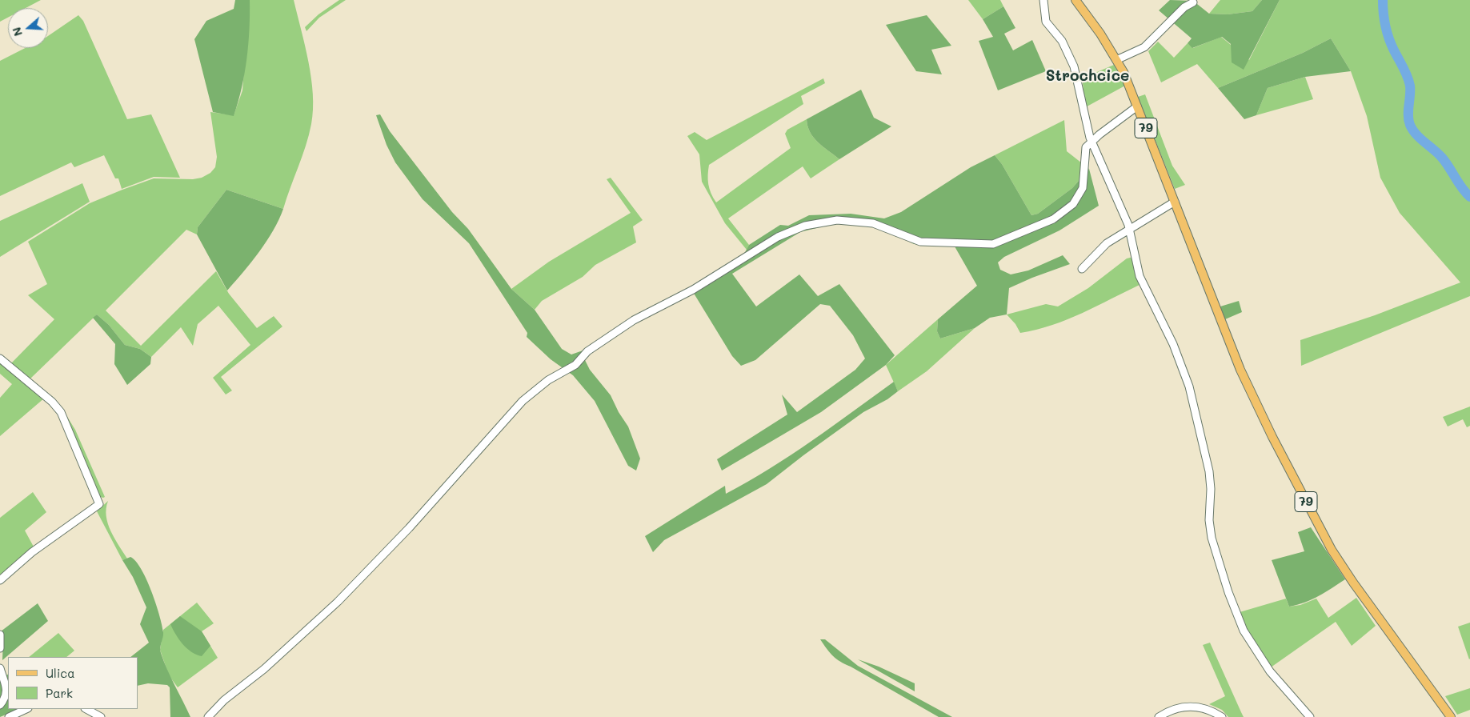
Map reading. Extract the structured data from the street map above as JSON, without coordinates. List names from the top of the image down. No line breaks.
{"streets":{"main road":["79"]},"districts":["Strochcice"],"legend":["Ulica","Park"],"north":"left"}
